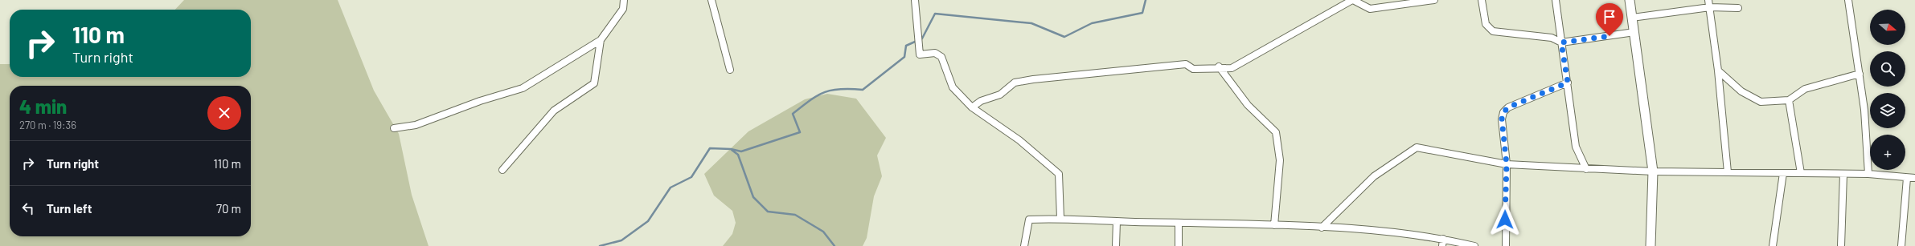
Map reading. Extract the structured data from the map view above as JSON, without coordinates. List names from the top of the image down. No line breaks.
{"north":"right","page":{"map_buttons":"+","turn":["110 m","Turn right"],"heading":["4 min","270 m · 19:36"],"list":[{"name":"Turn right","value":"110 m"},{"name":"Turn left","value":"70 m"}]}}
